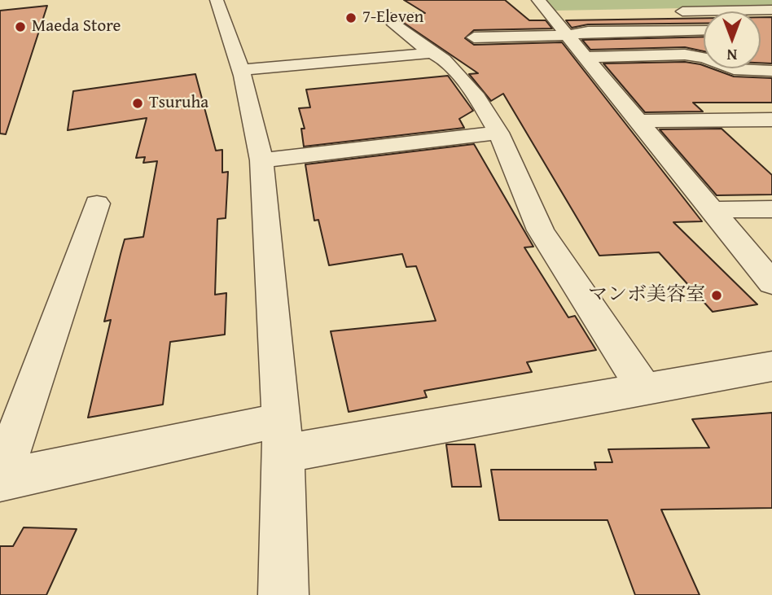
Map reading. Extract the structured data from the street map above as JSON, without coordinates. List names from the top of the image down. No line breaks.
{"places":["7-Eleven","Maeda Store","Tsuruha","マンボ美容室"],"north":"bottom"}
